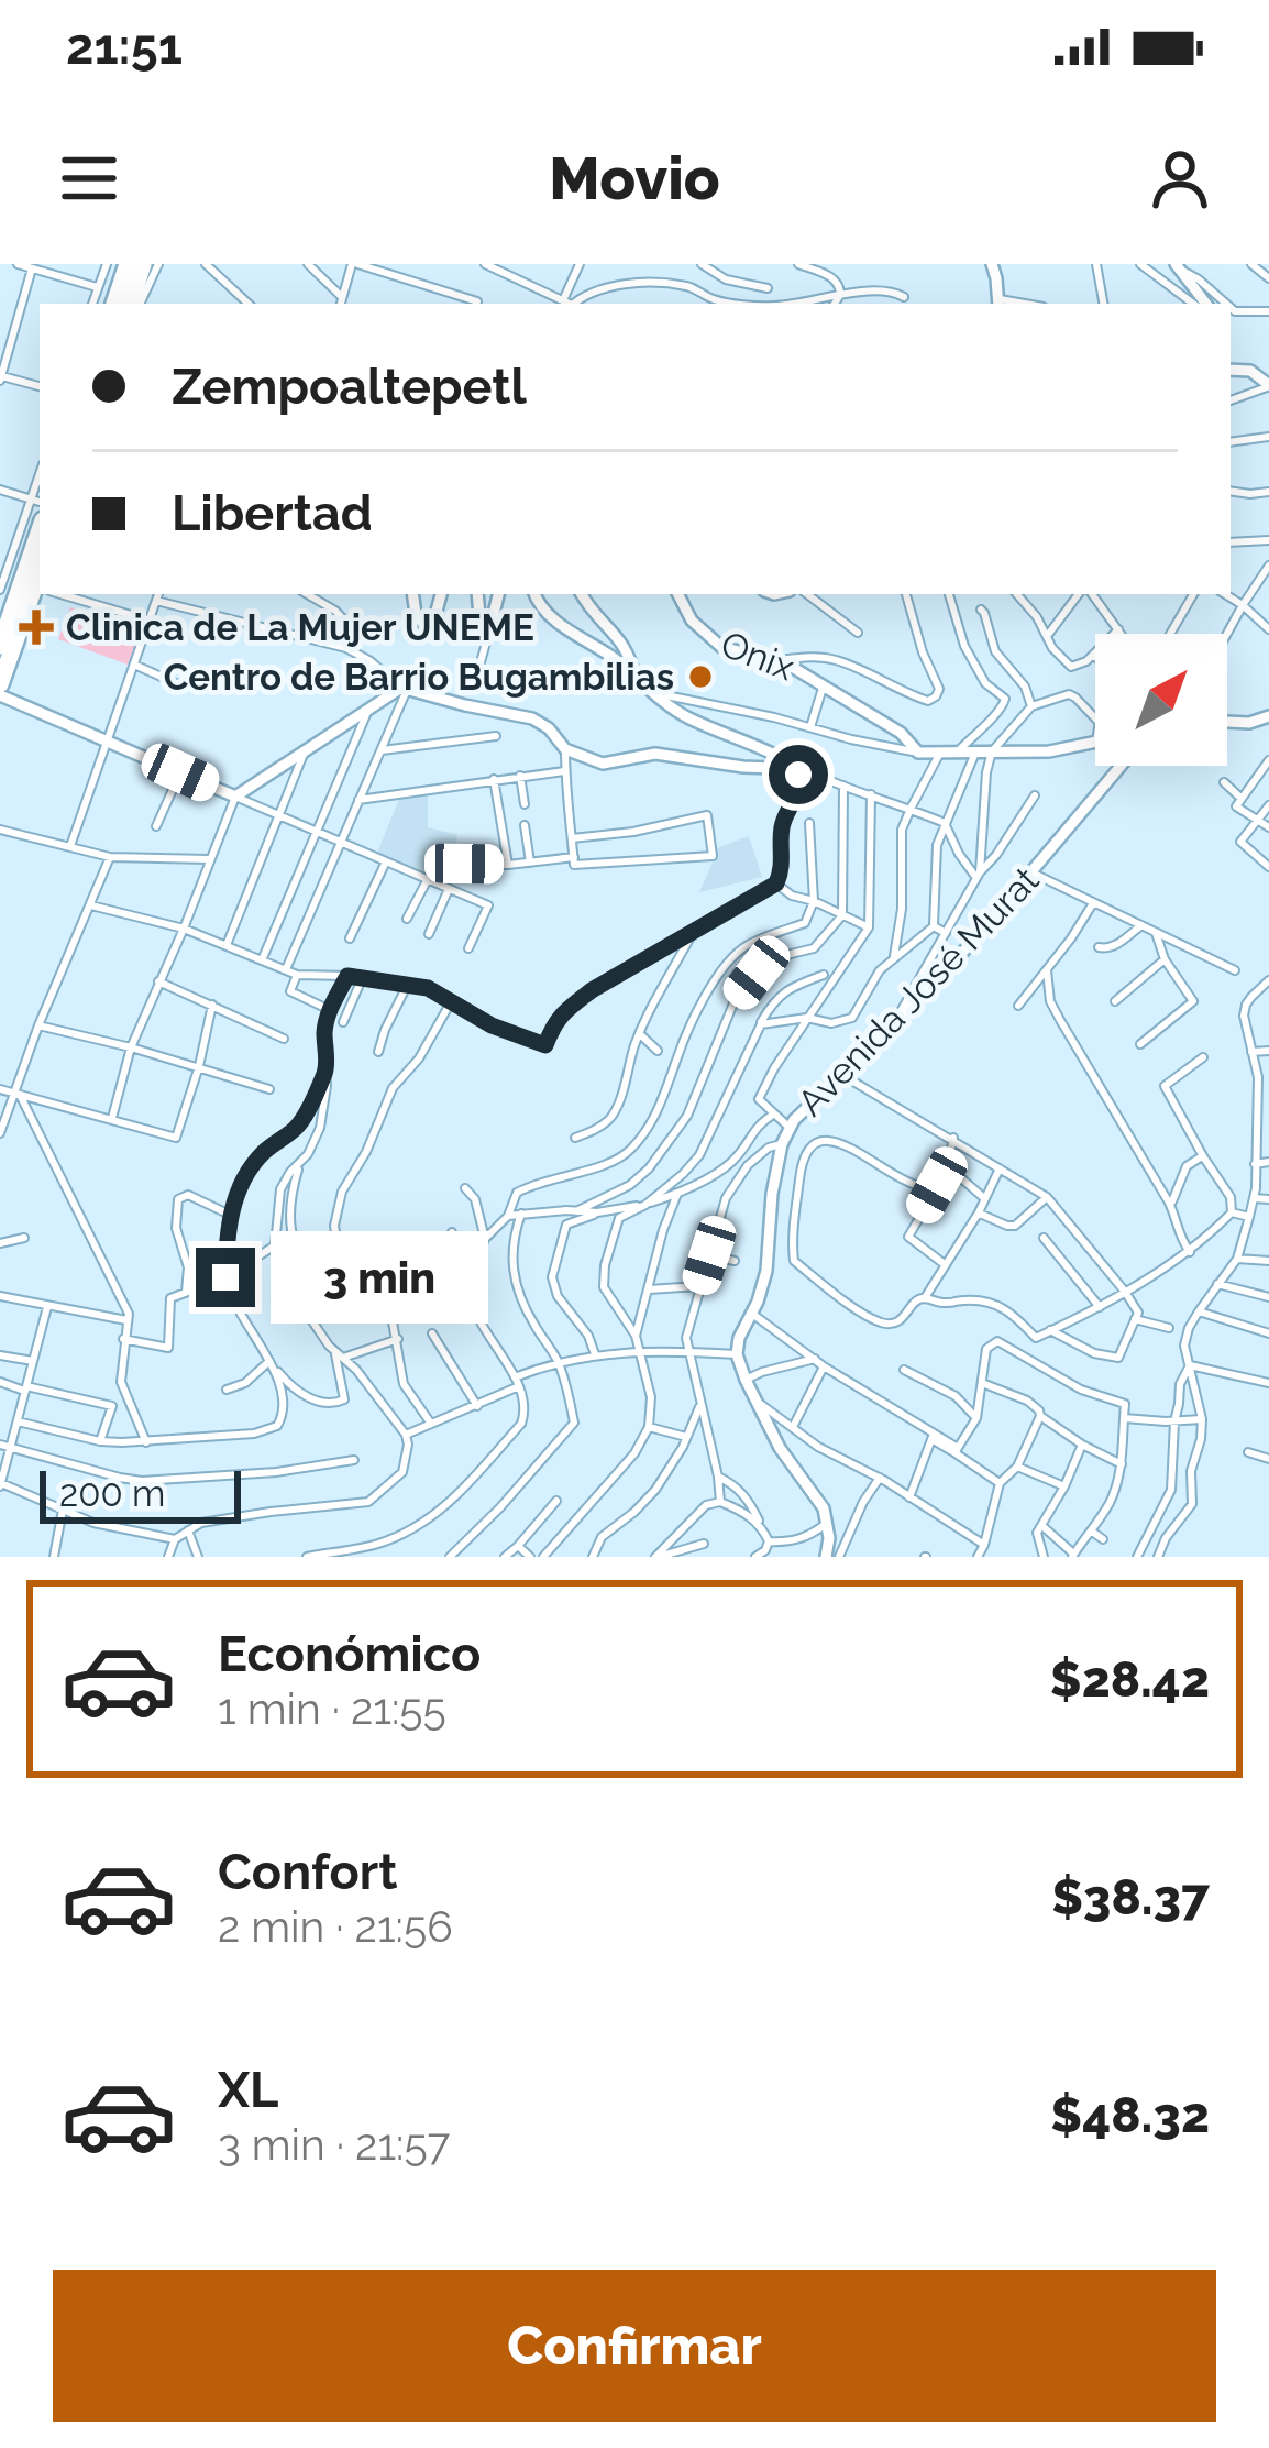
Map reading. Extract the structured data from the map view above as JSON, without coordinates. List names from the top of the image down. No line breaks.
{"streets":{"street":["Onix","Avenida José Murat"]},"places":{"health":["Clinica de La Mujer UNEME"],"other":["Centro de Barrio Bugambilias"]},"scale_bar":"200 m","north":"top right","page":{"status":"21:51","header":"Movio","banner":["Zempoaltepetl","Libertad"],"bubble":"3 min","scale":"200 m","list":[{"name":"Económico","note":"1 min · 21:55","value":"$28.42"},{"name":"Confort","note":"2 min · 21:56","value":"$38.37"},{"name":"XL","note":"3 min · 21:57","value":"$48.32"}],"buttons":"Confirmar"}}
